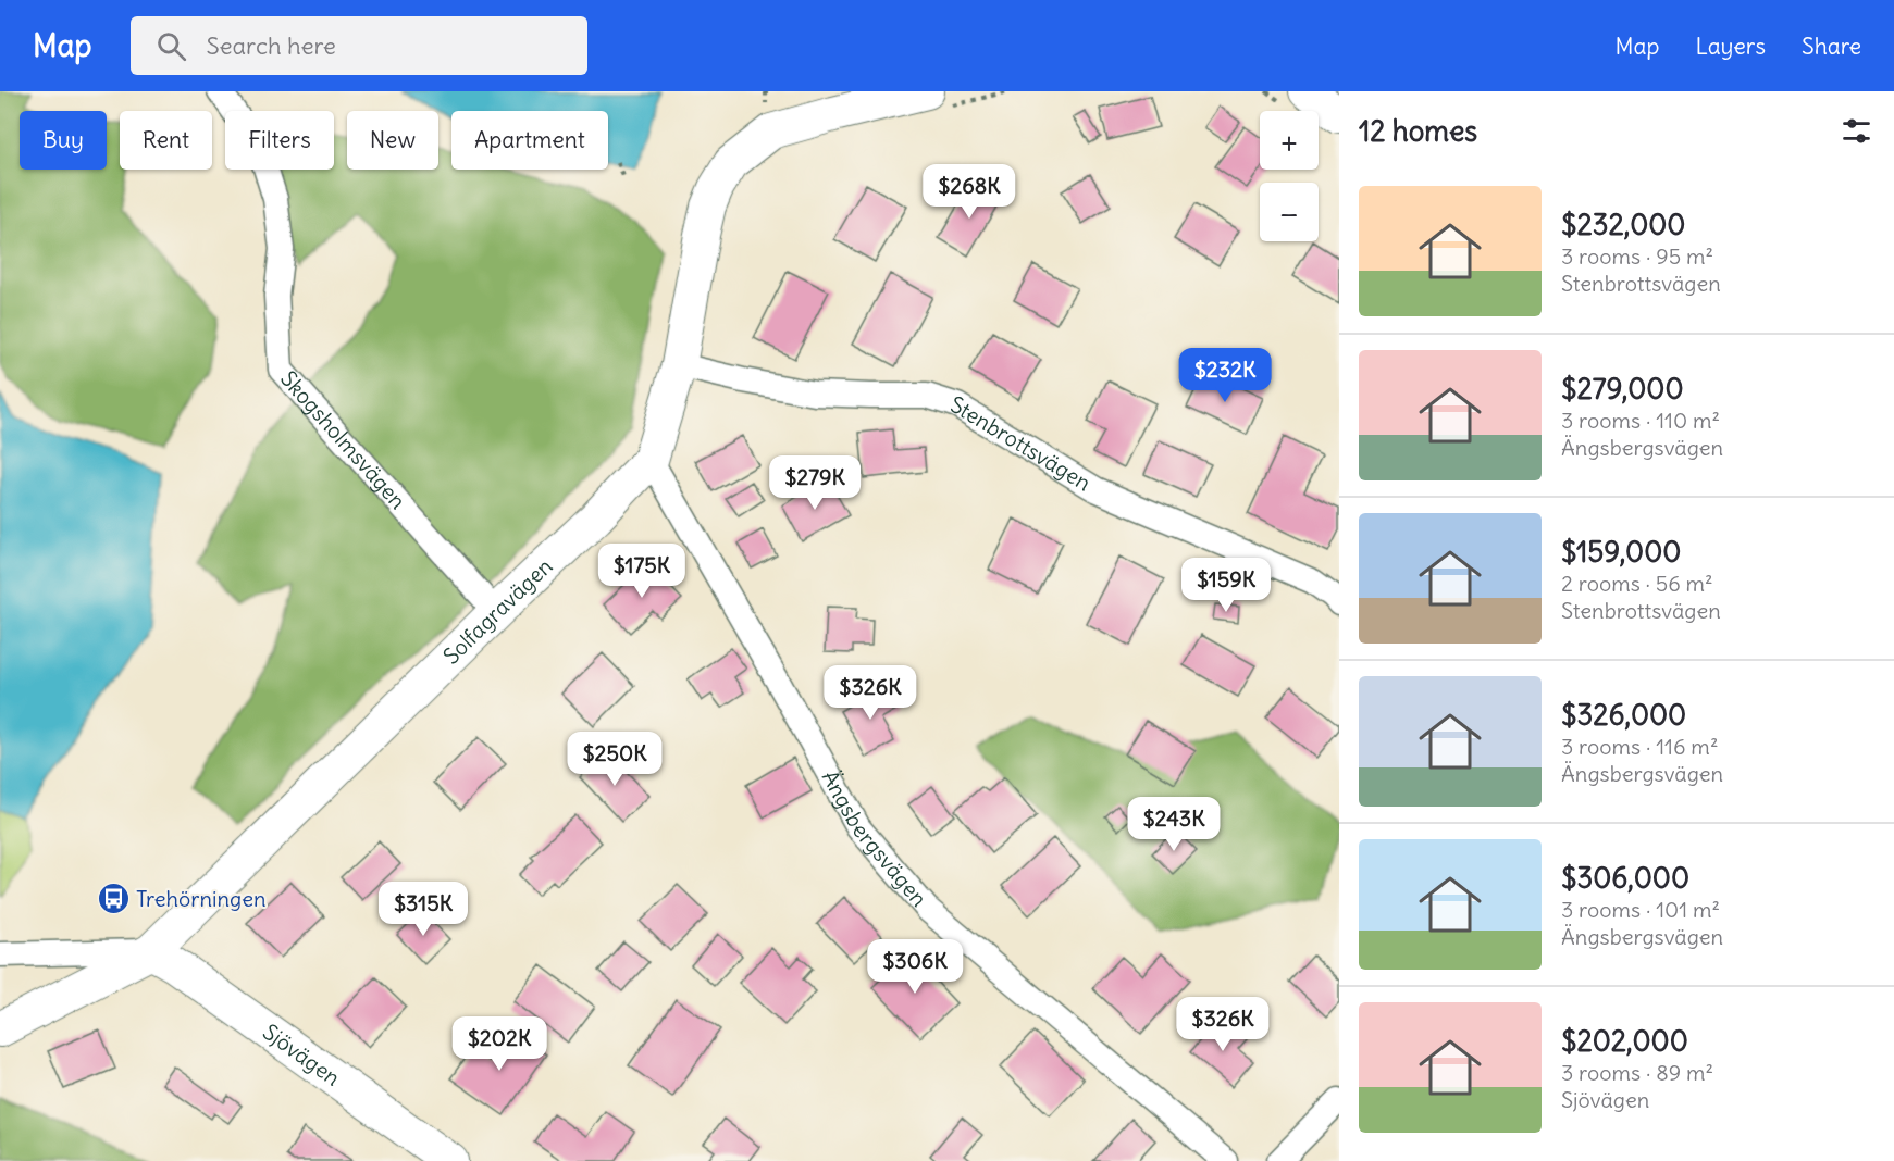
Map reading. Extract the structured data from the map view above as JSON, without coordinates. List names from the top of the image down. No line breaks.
{"streets":{"street":["Skogsholmsvägen","Stenbrottsvägen","Solfagravägen","Ängsbergsvägen","Sjövägen"]},"crossings":[["Skogsholmsvägen","Solfagravägen"],["Stenbrottsvägen","Solfagravägen"],["Solfagravägen","Ängsbergsvägen"],["Solfagravägen","Sjövägen"]],"places":{"bus stop":["Trehörningen"]},"page":{"header":"Map","search":"Search here","nav":["Map","Layers","Share"],"heading":"12 homes","map_buttons":["+","−"],"chip":["Buy","Rent","Filters","New","Apartment"],"price":["$268K","$232K","$279K","$175K","$159K","$326K","$250K","$243K","$315K","$306K","$326K","$202K"],"list":[{"name":"$232,000","note":"3 rooms · 95 m² · Stenbrottsvägen"},{"name":"$279,000","note":"3 rooms · 110 m² · Ängsbergsvägen"},{"name":"$159,000","note":"2 rooms · 56 m² · Stenbrottsvägen"},{"name":"$326,000","note":"3 rooms · 116 m² · Ängsbergsvägen"},{"name":"$306,000","note":"3 rooms · 101 m² · Ängsbergsvägen"},{"name":"$202,000","note":"3 rooms · 89 m² · Sjövägen"}]}}
